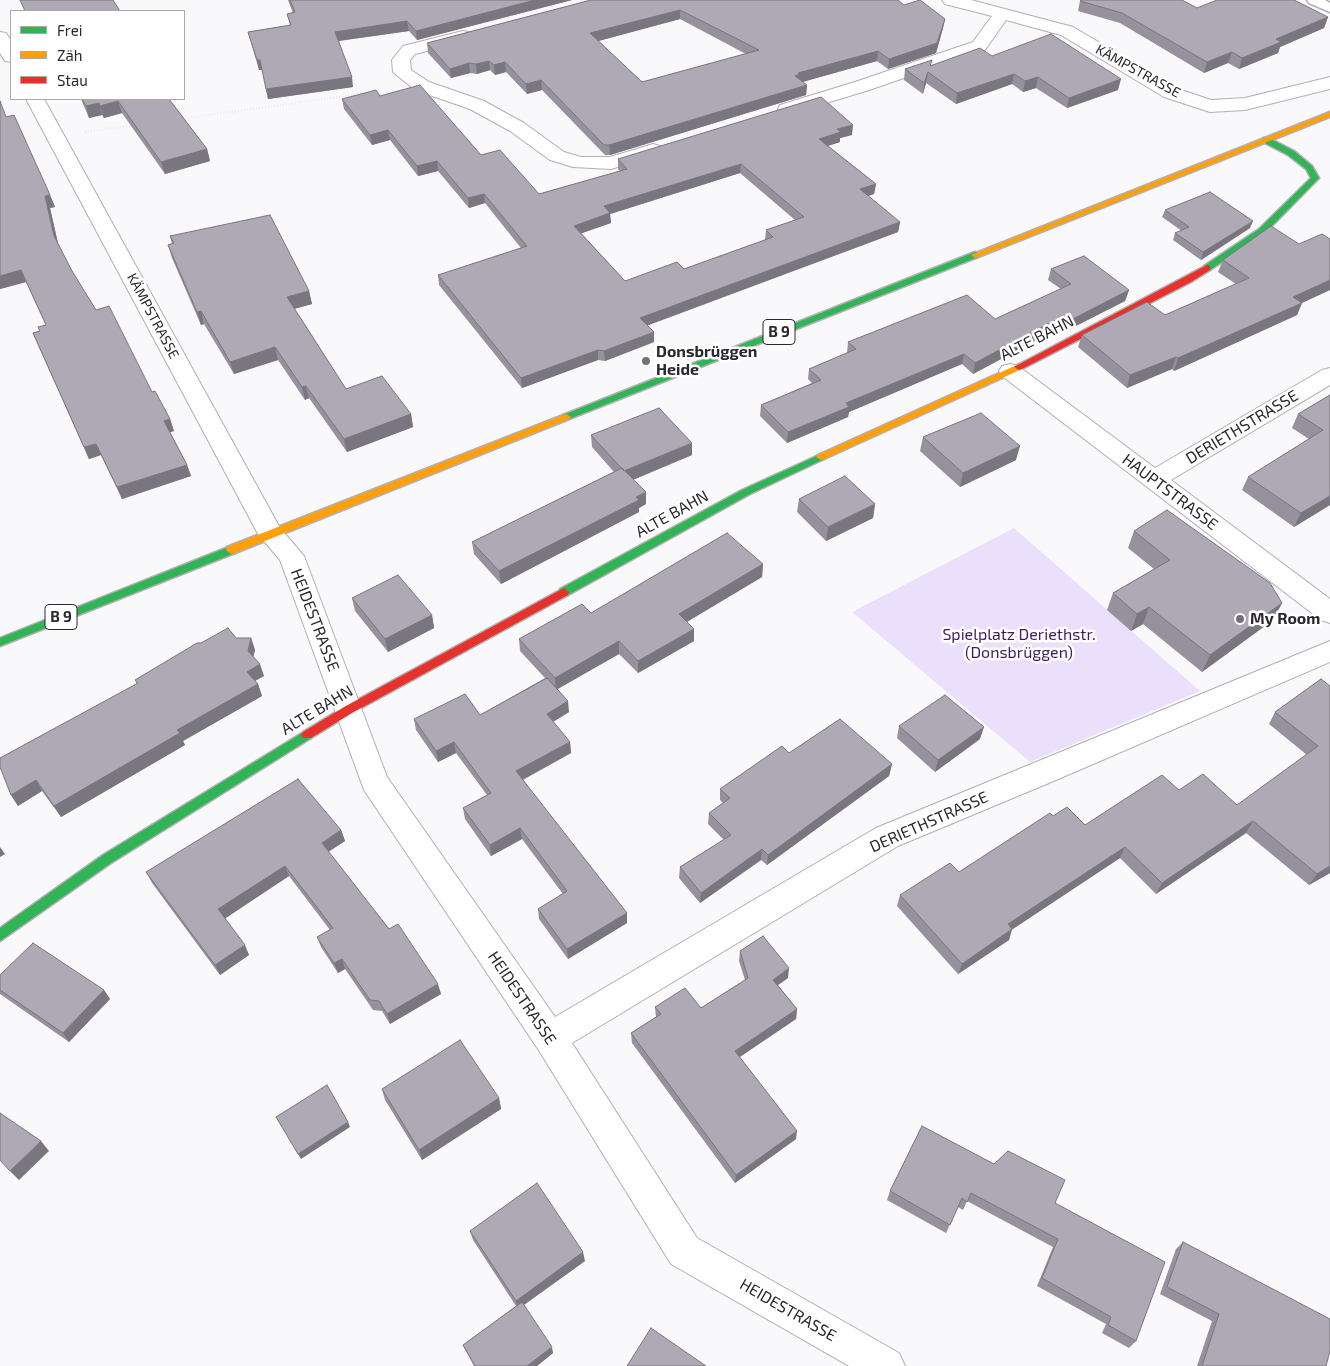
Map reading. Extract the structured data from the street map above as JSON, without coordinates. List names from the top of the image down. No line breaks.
{"streets":{"street":["KÄMPSTRASSE","B 9","ALTE BAHN","DERIETHSTRASSE","HAUPTSTRASSE","HEIDESTRASSE"]},"crossings":[["KÄMPSTRASSE","B 9"],["KÄMPSTRASSE","HEIDESTRASSE"],["B 9","ALTE BAHN"],["B 9","HEIDESTRASSE"],["ALTE BAHN","HAUPTSTRASSE"],["ALTE BAHN","HEIDESTRASSE"],["DERIETHSTRASSE","HAUPTSTRASSE"],["DERIETHSTRASSE","HEIDESTRASSE"]],"parks":["Spielplatz Deriethstr. (Donsbrüggen)"],"places":["Donsbrüggen Heide","My Room"],"legend":["Frei","Zäh","Stau"]}
